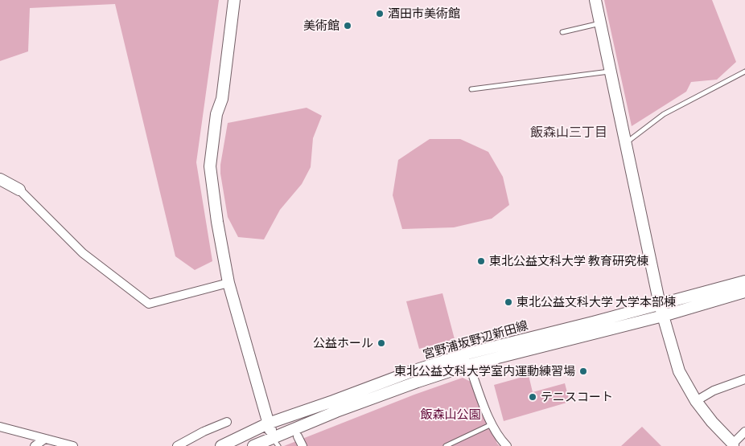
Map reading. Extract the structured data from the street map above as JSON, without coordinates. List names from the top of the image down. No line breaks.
{"streets":{"main road":["宮野浦坂野辺新田線"]},"districts":["飯森山三丁目"],"parks":["飯森山公園"],"places":["酒田市美術館","美術館","東北公益文科大学 教育研究棟","東北公益文科大学 大学本部棟","公益ホール","東北公益文科大学室内運動練習場","テニスコート"]}
